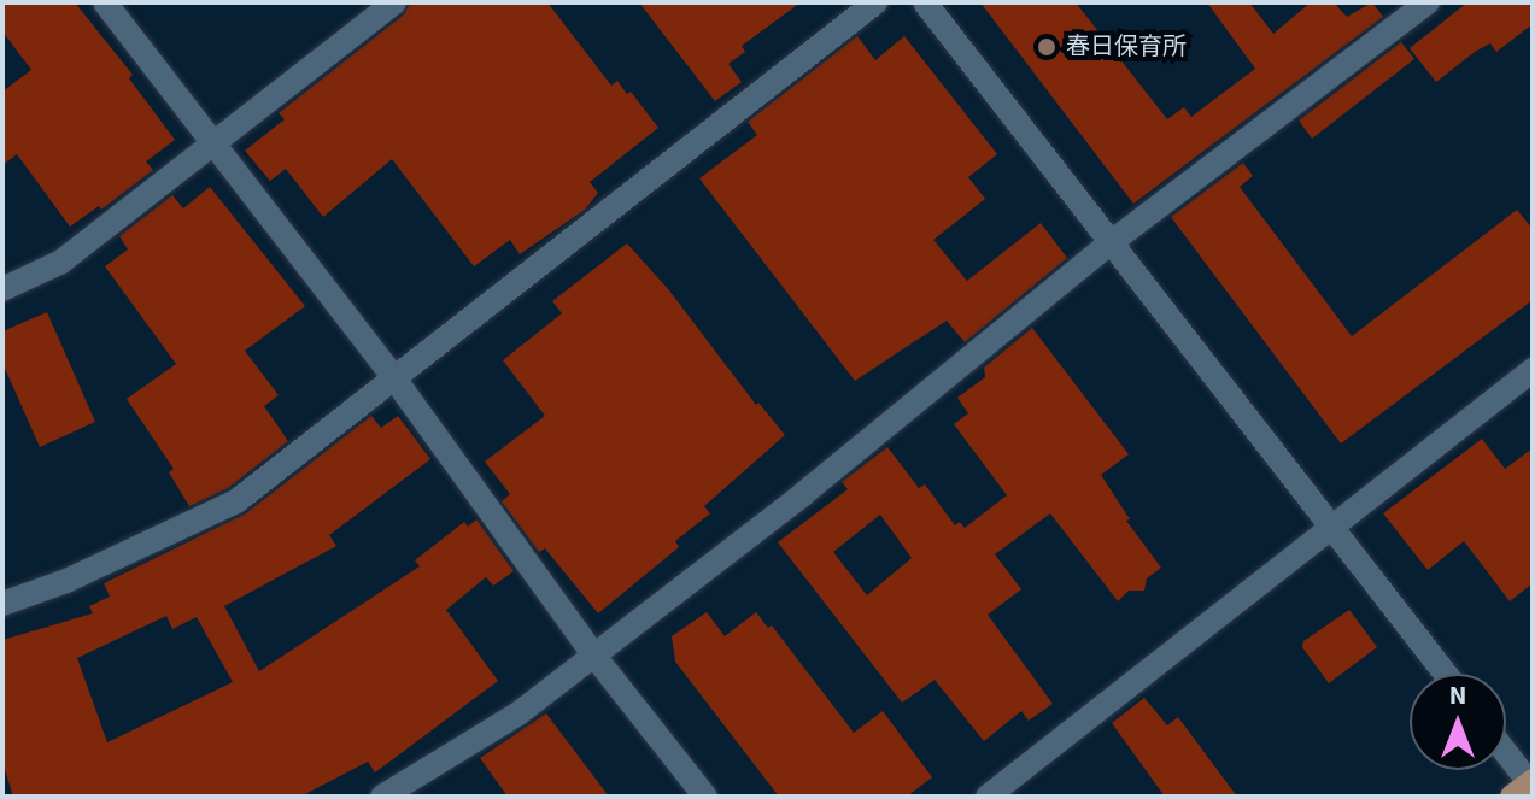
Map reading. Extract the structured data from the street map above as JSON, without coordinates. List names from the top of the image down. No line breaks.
{"places":["春日保育所"],"north":"top"}
